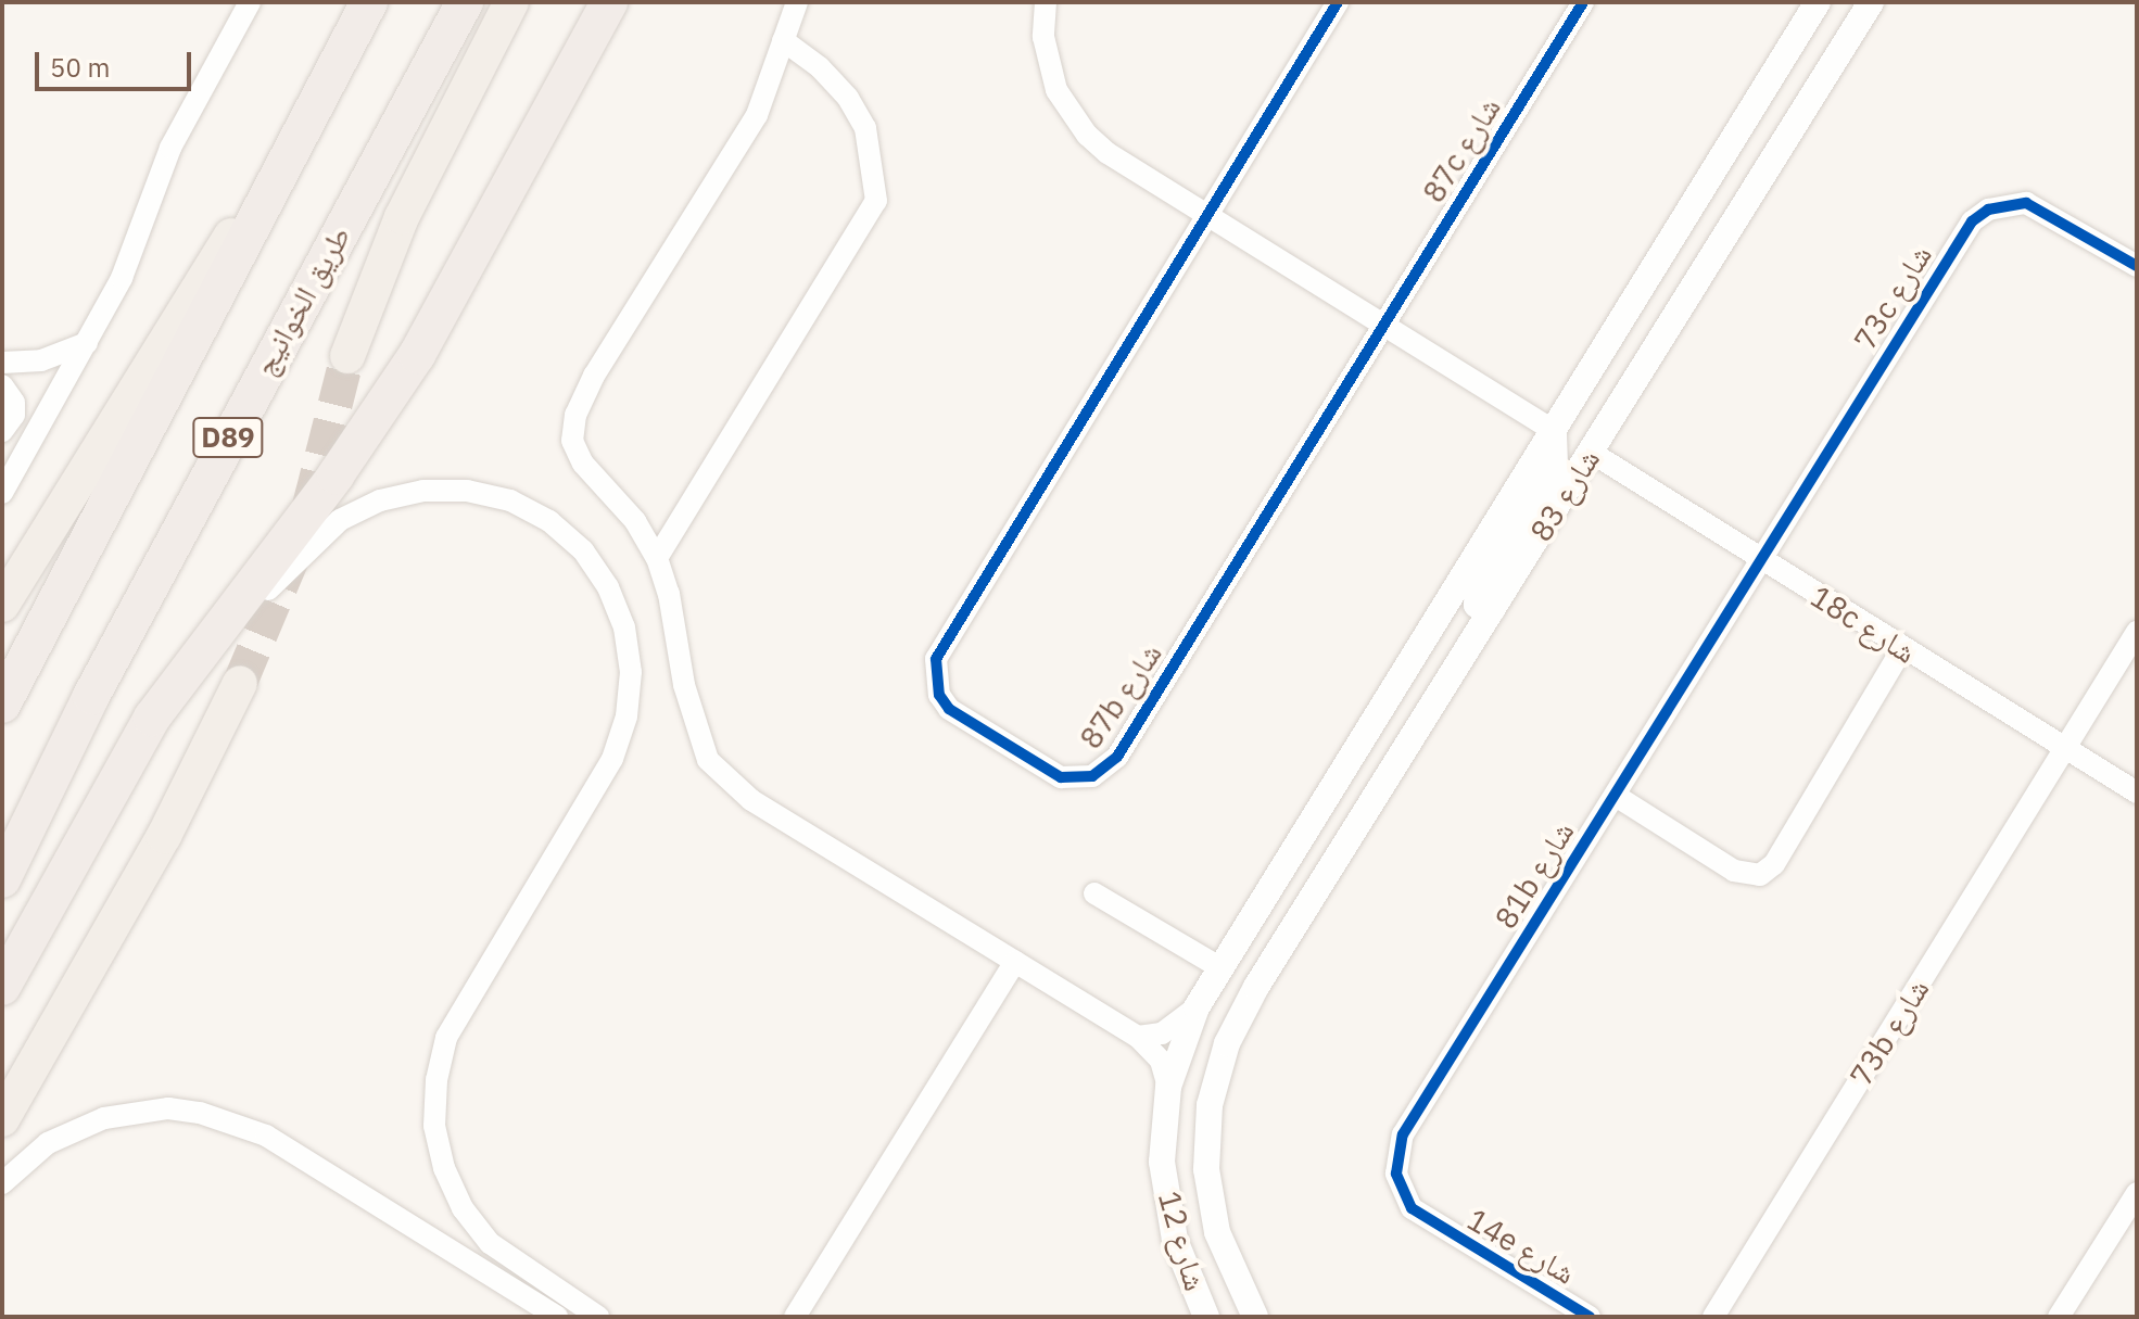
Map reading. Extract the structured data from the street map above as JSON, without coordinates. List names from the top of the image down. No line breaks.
{"streets":{"highway":["طريق الخوانيج","D89"],"street":["87c شارع","73c شارع","شارع 83","18c شارع","87b شارع","81b شارع","73b شارع","شارع 12","14e شارع"]},"crossings":[["87c شارع","87b شارع"],["73c شارع","18c شارع"],["73c شارع","81b شارع"],["شارع 83","18c شارع"],["شارع 83","شارع 12"],["18c شارع","81b شارع"],["18c شارع","73b شارع"],["81b شارع","14e شارع"]],"scale_bar":"50 m"}
